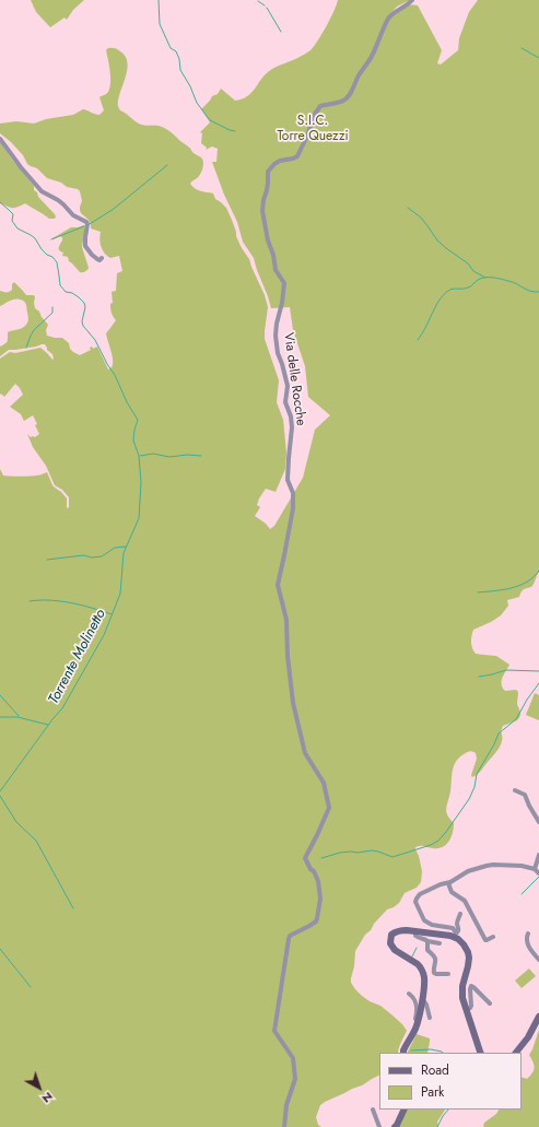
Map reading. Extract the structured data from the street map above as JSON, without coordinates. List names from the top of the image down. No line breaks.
{"streets":{"street":["Via delle Rocche"]},"water":["Torrente Molinetto"],"parks":["S.I.C. Torre Quezzi"],"legend":["Road","Park"],"north":"bottom right"}
